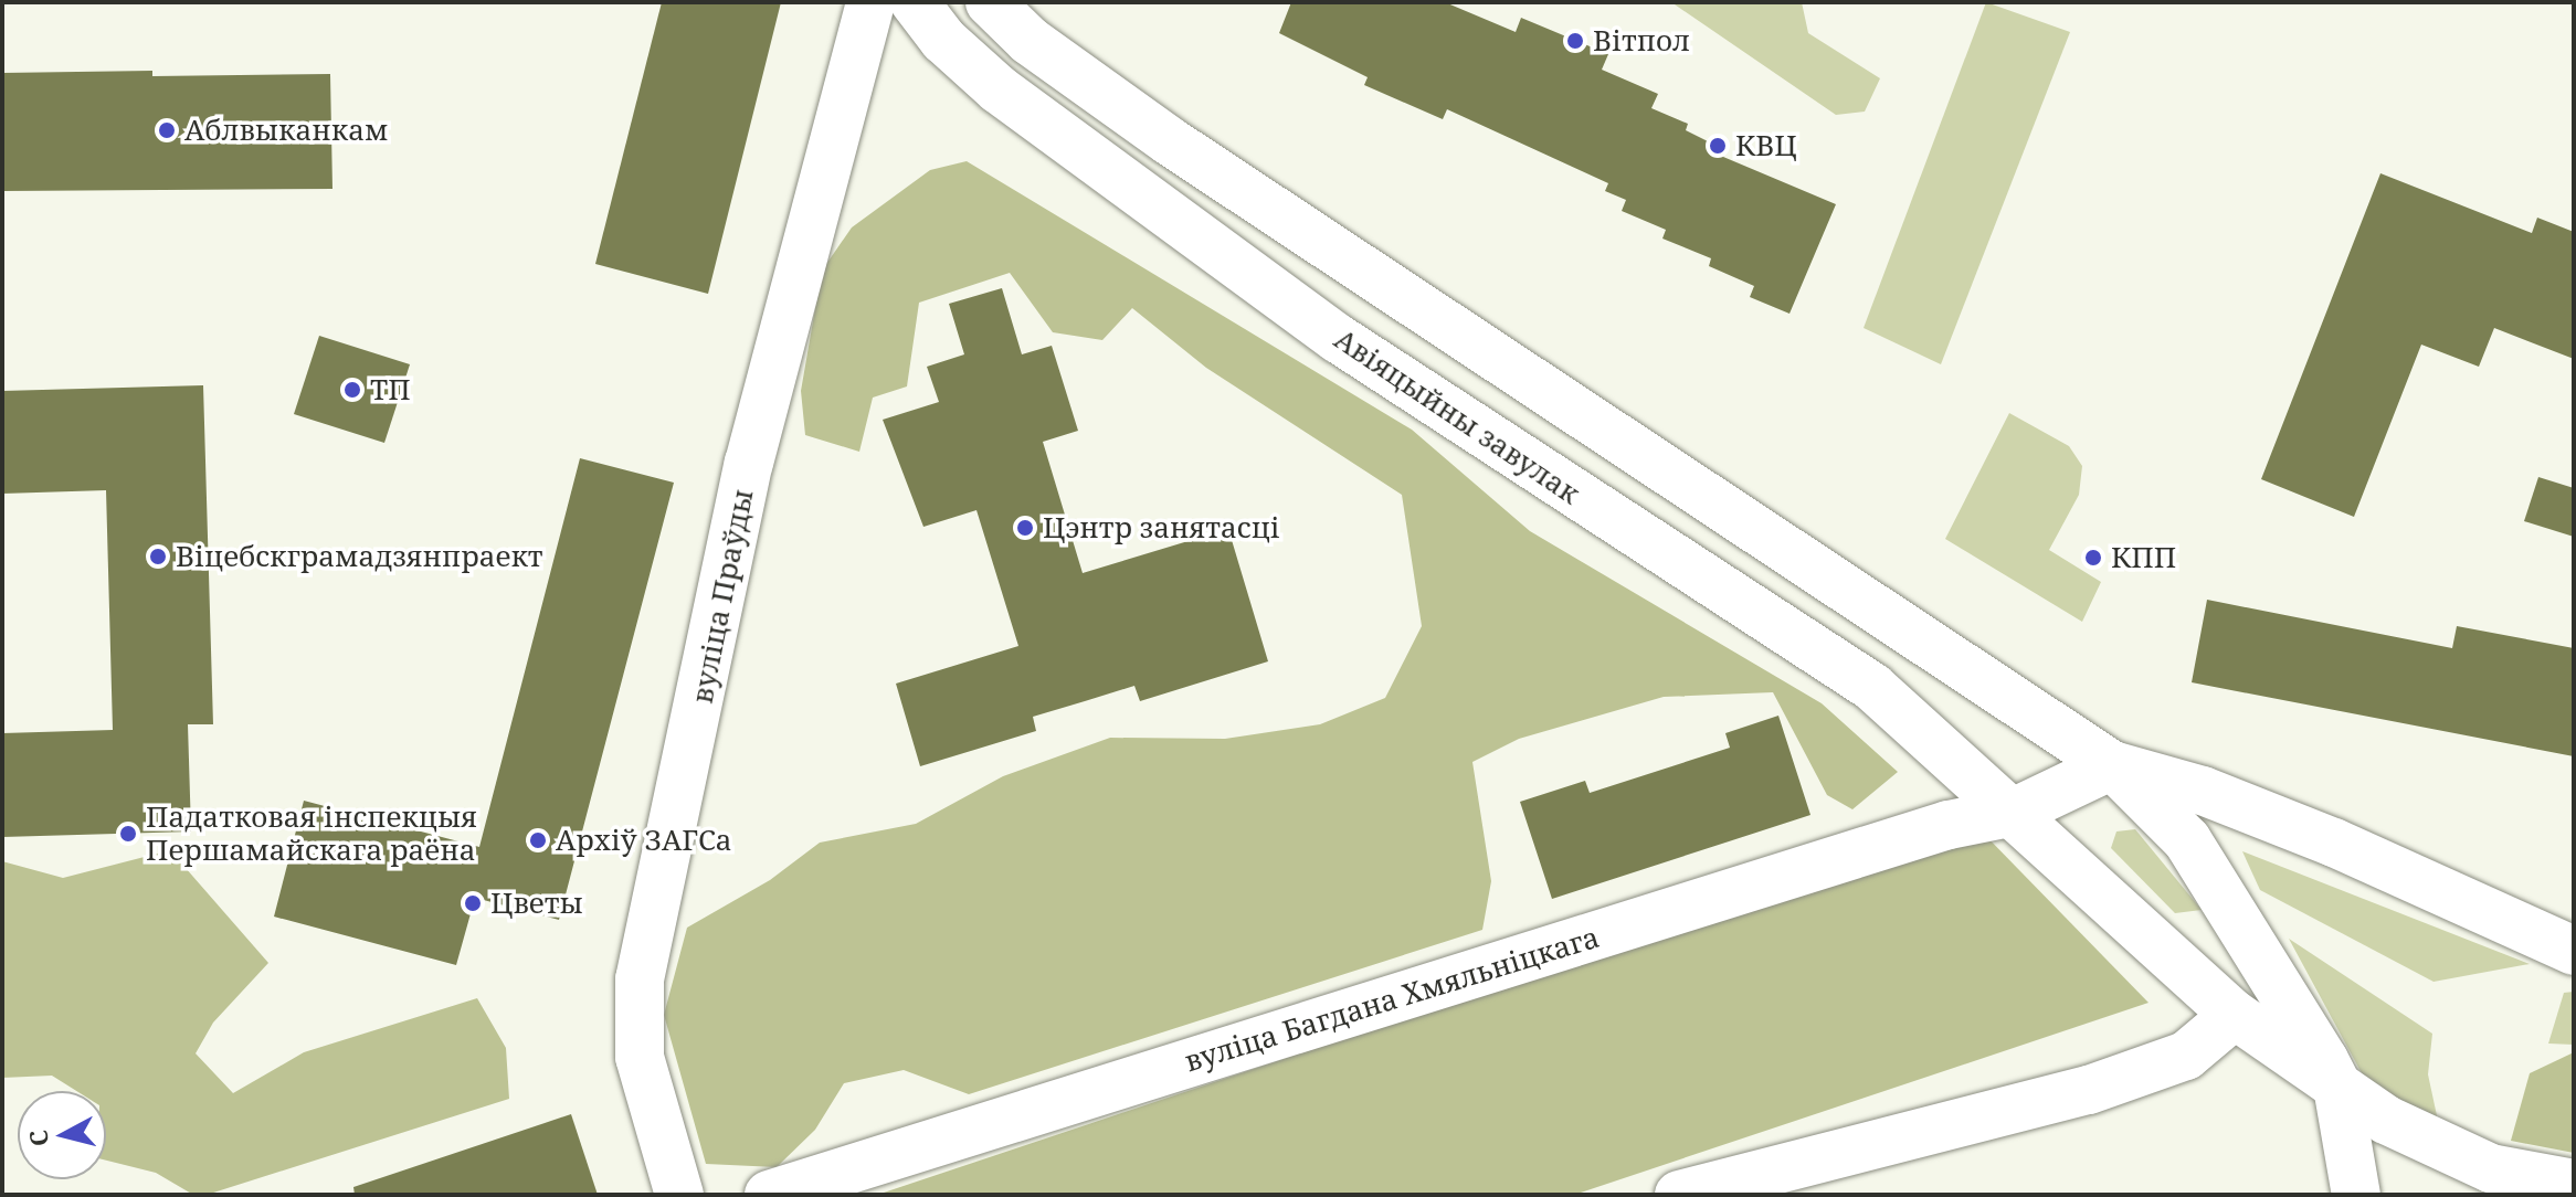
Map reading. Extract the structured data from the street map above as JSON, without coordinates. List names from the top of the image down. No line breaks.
{"streets":{"street":["Авіяцыйны завулак","вуліца Праўды","вуліца Багдана Хмяльніцкага"]},"crossings":[["Авіяцыйны завулак","вуліца Багдана Хмяльніцкага"]],"places":["Вітпол","Аблвыканкам","КВЦ","ТП","Цэнтр занятасці","Віцебскграмадзянпраект","КПП","Падатковая інспекцыя Першамайскага раёна","Архіў ЗАГСа","Цветы"],"north":"left"}
